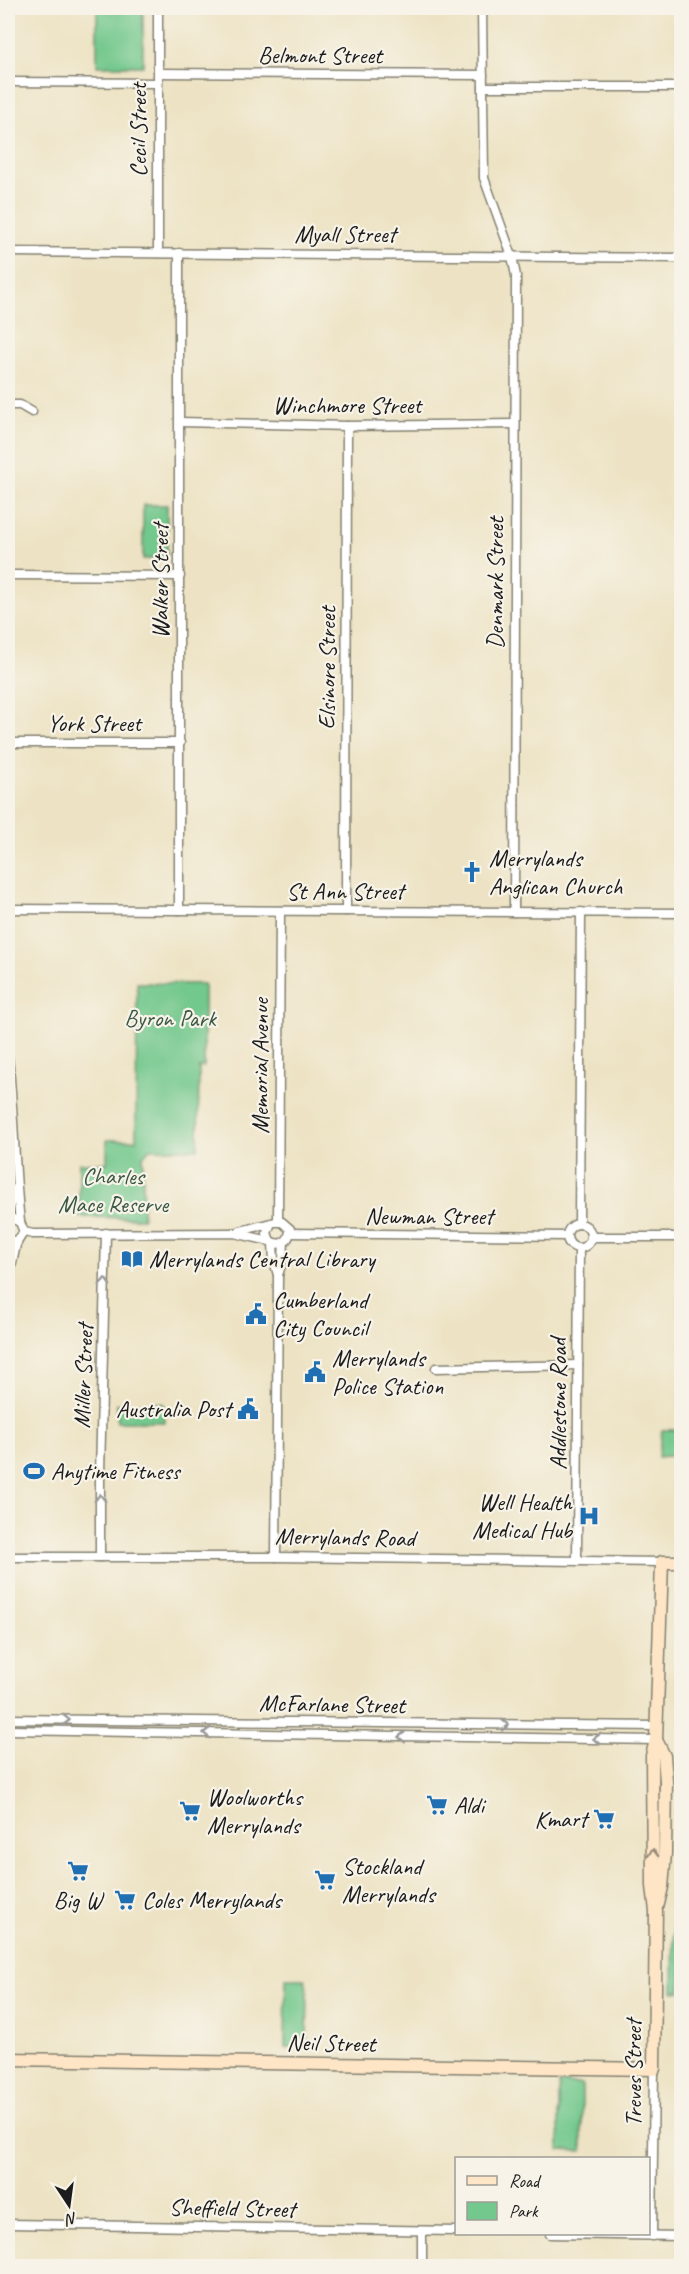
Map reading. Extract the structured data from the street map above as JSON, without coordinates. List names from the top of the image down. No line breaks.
{"streets":{"main road":["Merrylands Road","Neil Street","Treves Street"],"street":["Belmont Street","Cecil Street","Myall Street","Winchmore Street","Walker Street","Denmark Street","Elsinore Street","York Street","St Ann Street","Memorial Avenue","Newman Street","Miller Street","Addlestone Road","McFarlane Street","Sheffield Street"]},"crossings":[["Belmont Street","Cecil Street"],["Belmont Street","Denmark Street"],["Cecil Street","Myall Street"],["Myall Street","Walker Street"],["Myall Street","Denmark Street"],["Winchmore Street","Walker Street"],["Winchmore Street","Denmark Street"],["Winchmore Street","Elsinore Street"],["Walker Street","York Street"],["Walker Street","St Ann Street"],["Denmark Street","St Ann Street"],["Elsinore Street","St Ann Street"],["St Ann Street","Memorial Avenue"],["Memorial Avenue","Newman Street"],["Newman Street","Addlestone Road"],["Miller Street","Merrylands Road"],["Addlestone Road","Merrylands Road"],["Merrylands Road","Treves Street"],["McFarlane Street","Treves Street"],["Neil Street","Treves Street"]],"one_way":["Miller Street"],"parks":["Byron Park","Charles Mace Reserve"],"places":{"church":["Merrylands Anglican Church"],"library":["Merrylands Central Library"],"public building":["Cumberland City Council","Merrylands Police Station","Australia Post"],"sports":["Anytime Fitness"],"hospital":["Well Health Medical Hub"],"supermarket":["Aldi","Woolworths Merrylands","Kmart","Big W","Stockland Merrylands","Coles Merrylands"]},"legend":["Road","Park"],"north":"bottom"}
